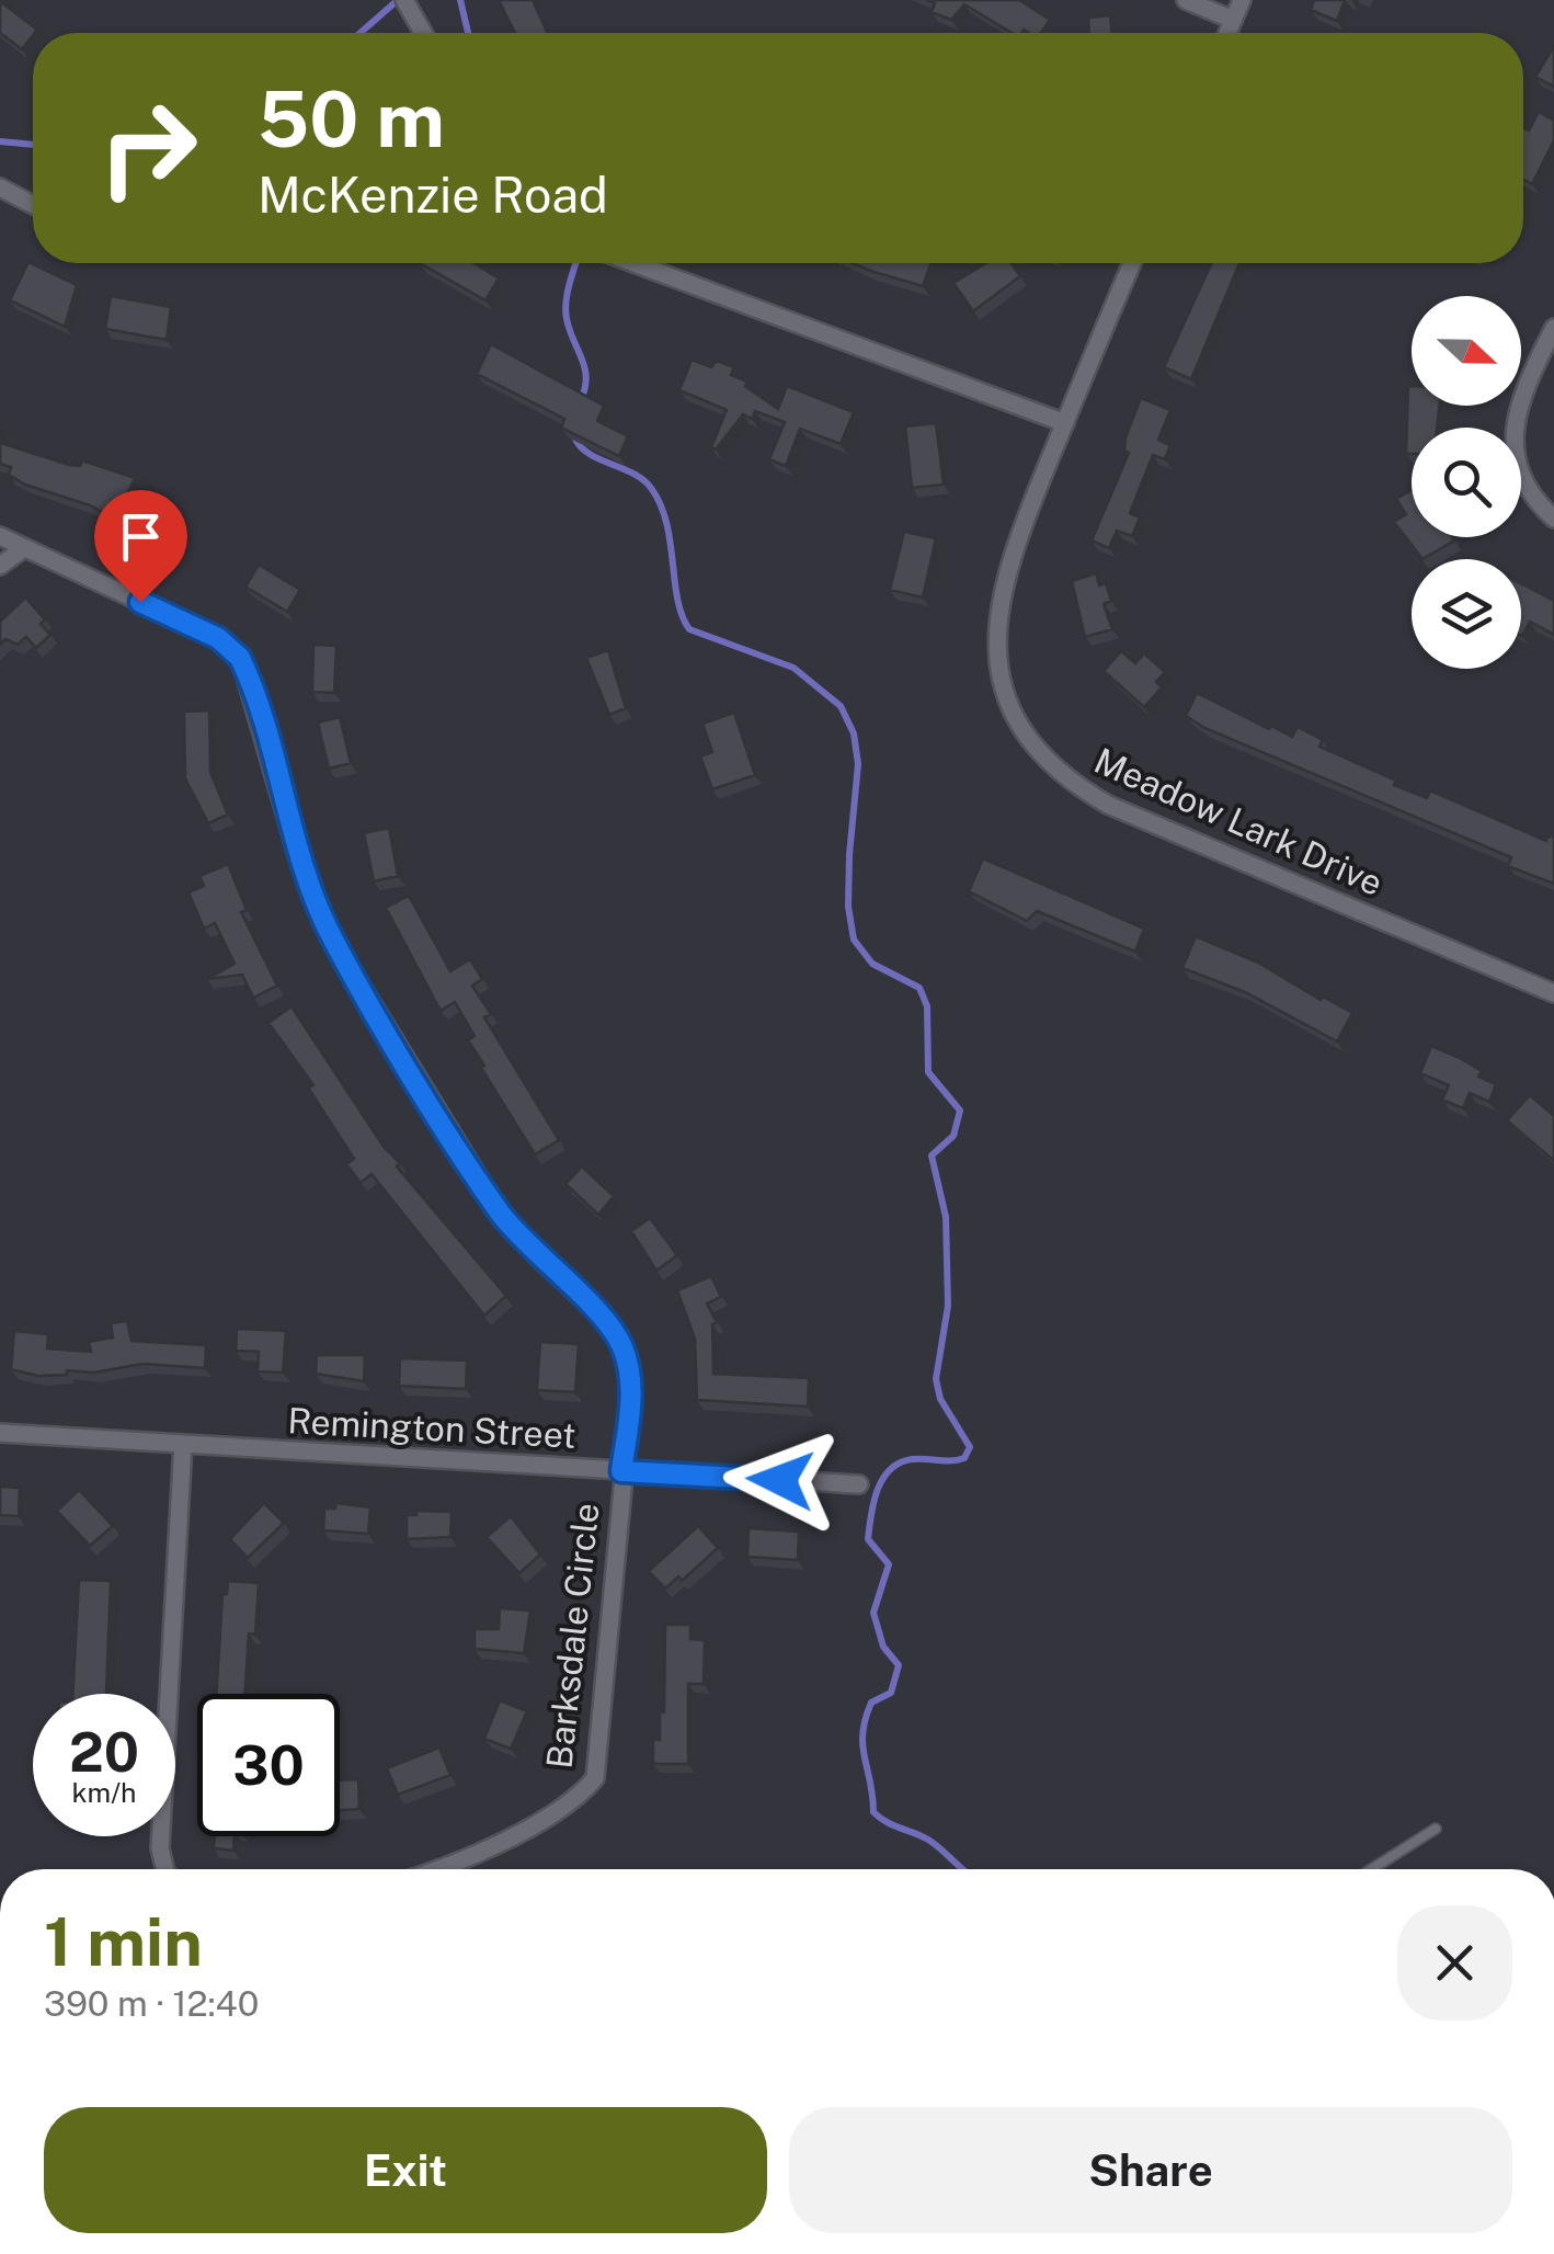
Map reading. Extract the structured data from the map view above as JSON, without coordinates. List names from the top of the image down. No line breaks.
{"streets":{"street":["Meadow Lark Drive","Remington Street","Barksdale Circle"]},"crossings":[["Remington Street","Barksdale Circle"]],"north":"right","page":{"turn":["50 m","McKenzie Road"],"speed":"20 km/h","limit":"30","heading":["1 min","390 m · 12:40"],"buttons":["Exit","Share"]}}
